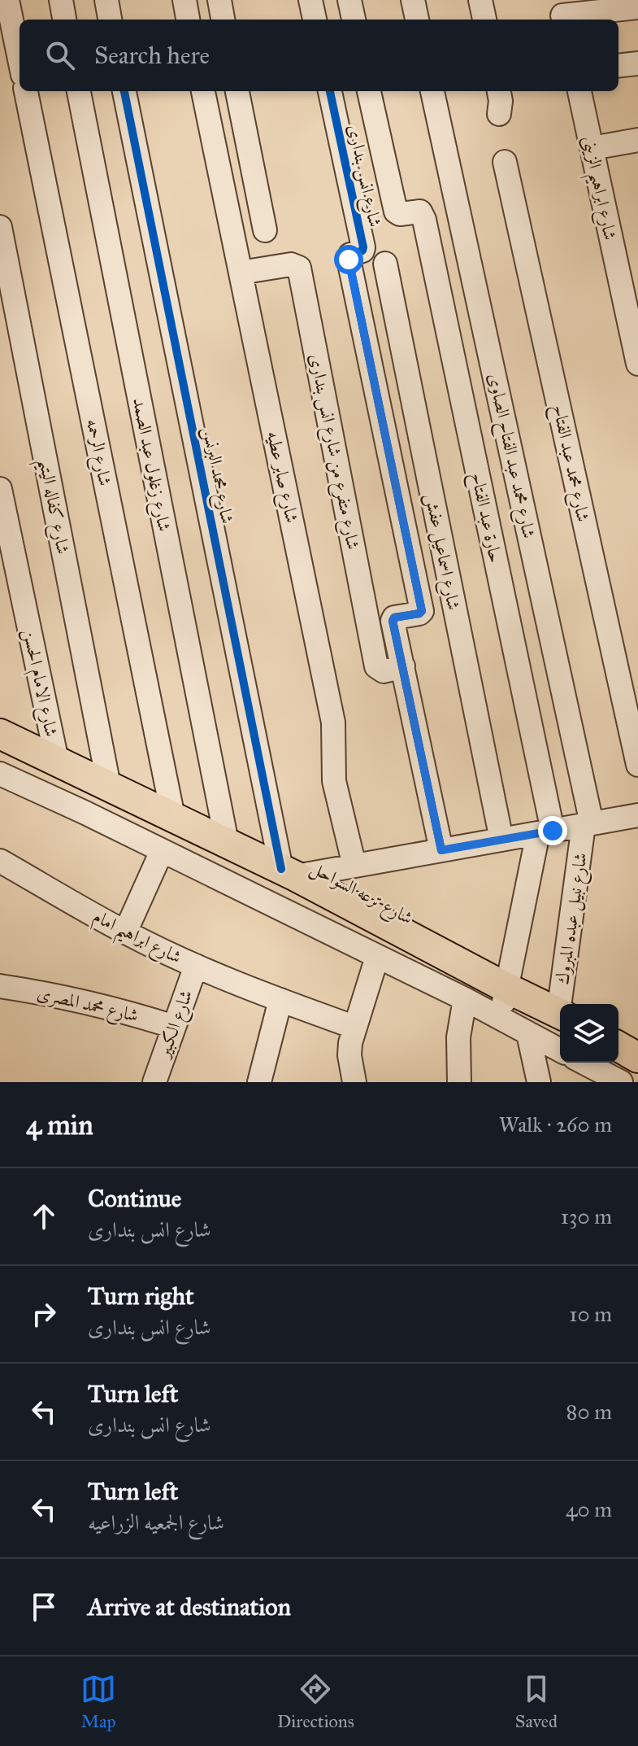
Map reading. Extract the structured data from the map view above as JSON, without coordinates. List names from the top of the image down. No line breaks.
{"streets":{"main road":["شارع ترعه السواحل"],"street":["شارع انس بندارى","شارع ابراهيم الزينى","شارع متفرع من شارع انس بندارى","شارع الرحمه","شارع محمد عبد الفتاح الصاوى","شارع محمد عبد الفتاح","شارع زغلول عبد الصمد","شارع محمد البرنس","شارع صابر عطيه","شارع كفاله اليتيم","حارة عبد الفتاح","شارع اسماعيل عفش","شارع الامام الحسن","شارع نبيل عبده المبروك","شارع ابراهيم امام","شارع محمد المصرى","شارع الكبير"]},"crossings":[["شارع انس بندارى","شارع متفرع من شارع انس بندارى"],["شارع متفرع من شارع انس بندارى","شارع صابر عطيه"],["شارع الرحمه","شارع ترعه السواحل"],["شارع محمد عبد الفتاح الصاوى","شارع نبيل عبده المبروك"],["شارع زغلول عبد الصمد","شارع ترعه السواحل"],["شارع محمد البرنس","شارع ترعه السواحل"],["شارع كفاله اليتيم","شارع ترعه السواحل"],["شارع الامام الحسن","شارع ترعه السواحل"],["شارع ابراهيم امام","شارع الكبير"],["شارع محمد المصرى","شارع الكبير"]],"page":{"search":"Search here","heading":["4 min","Walk · 260 m"],"list":[["Continue","شارع انس بندارى","130 m"],["Turn right","شارع انس بندارى","10 m"],["Turn left","شارع انس بندارى","80 m"],["Turn left","شارع الجمعيه الزراعيه","40 m"],"Arrive at destination"],"nav":["Map","Directions","Saved"]}}
